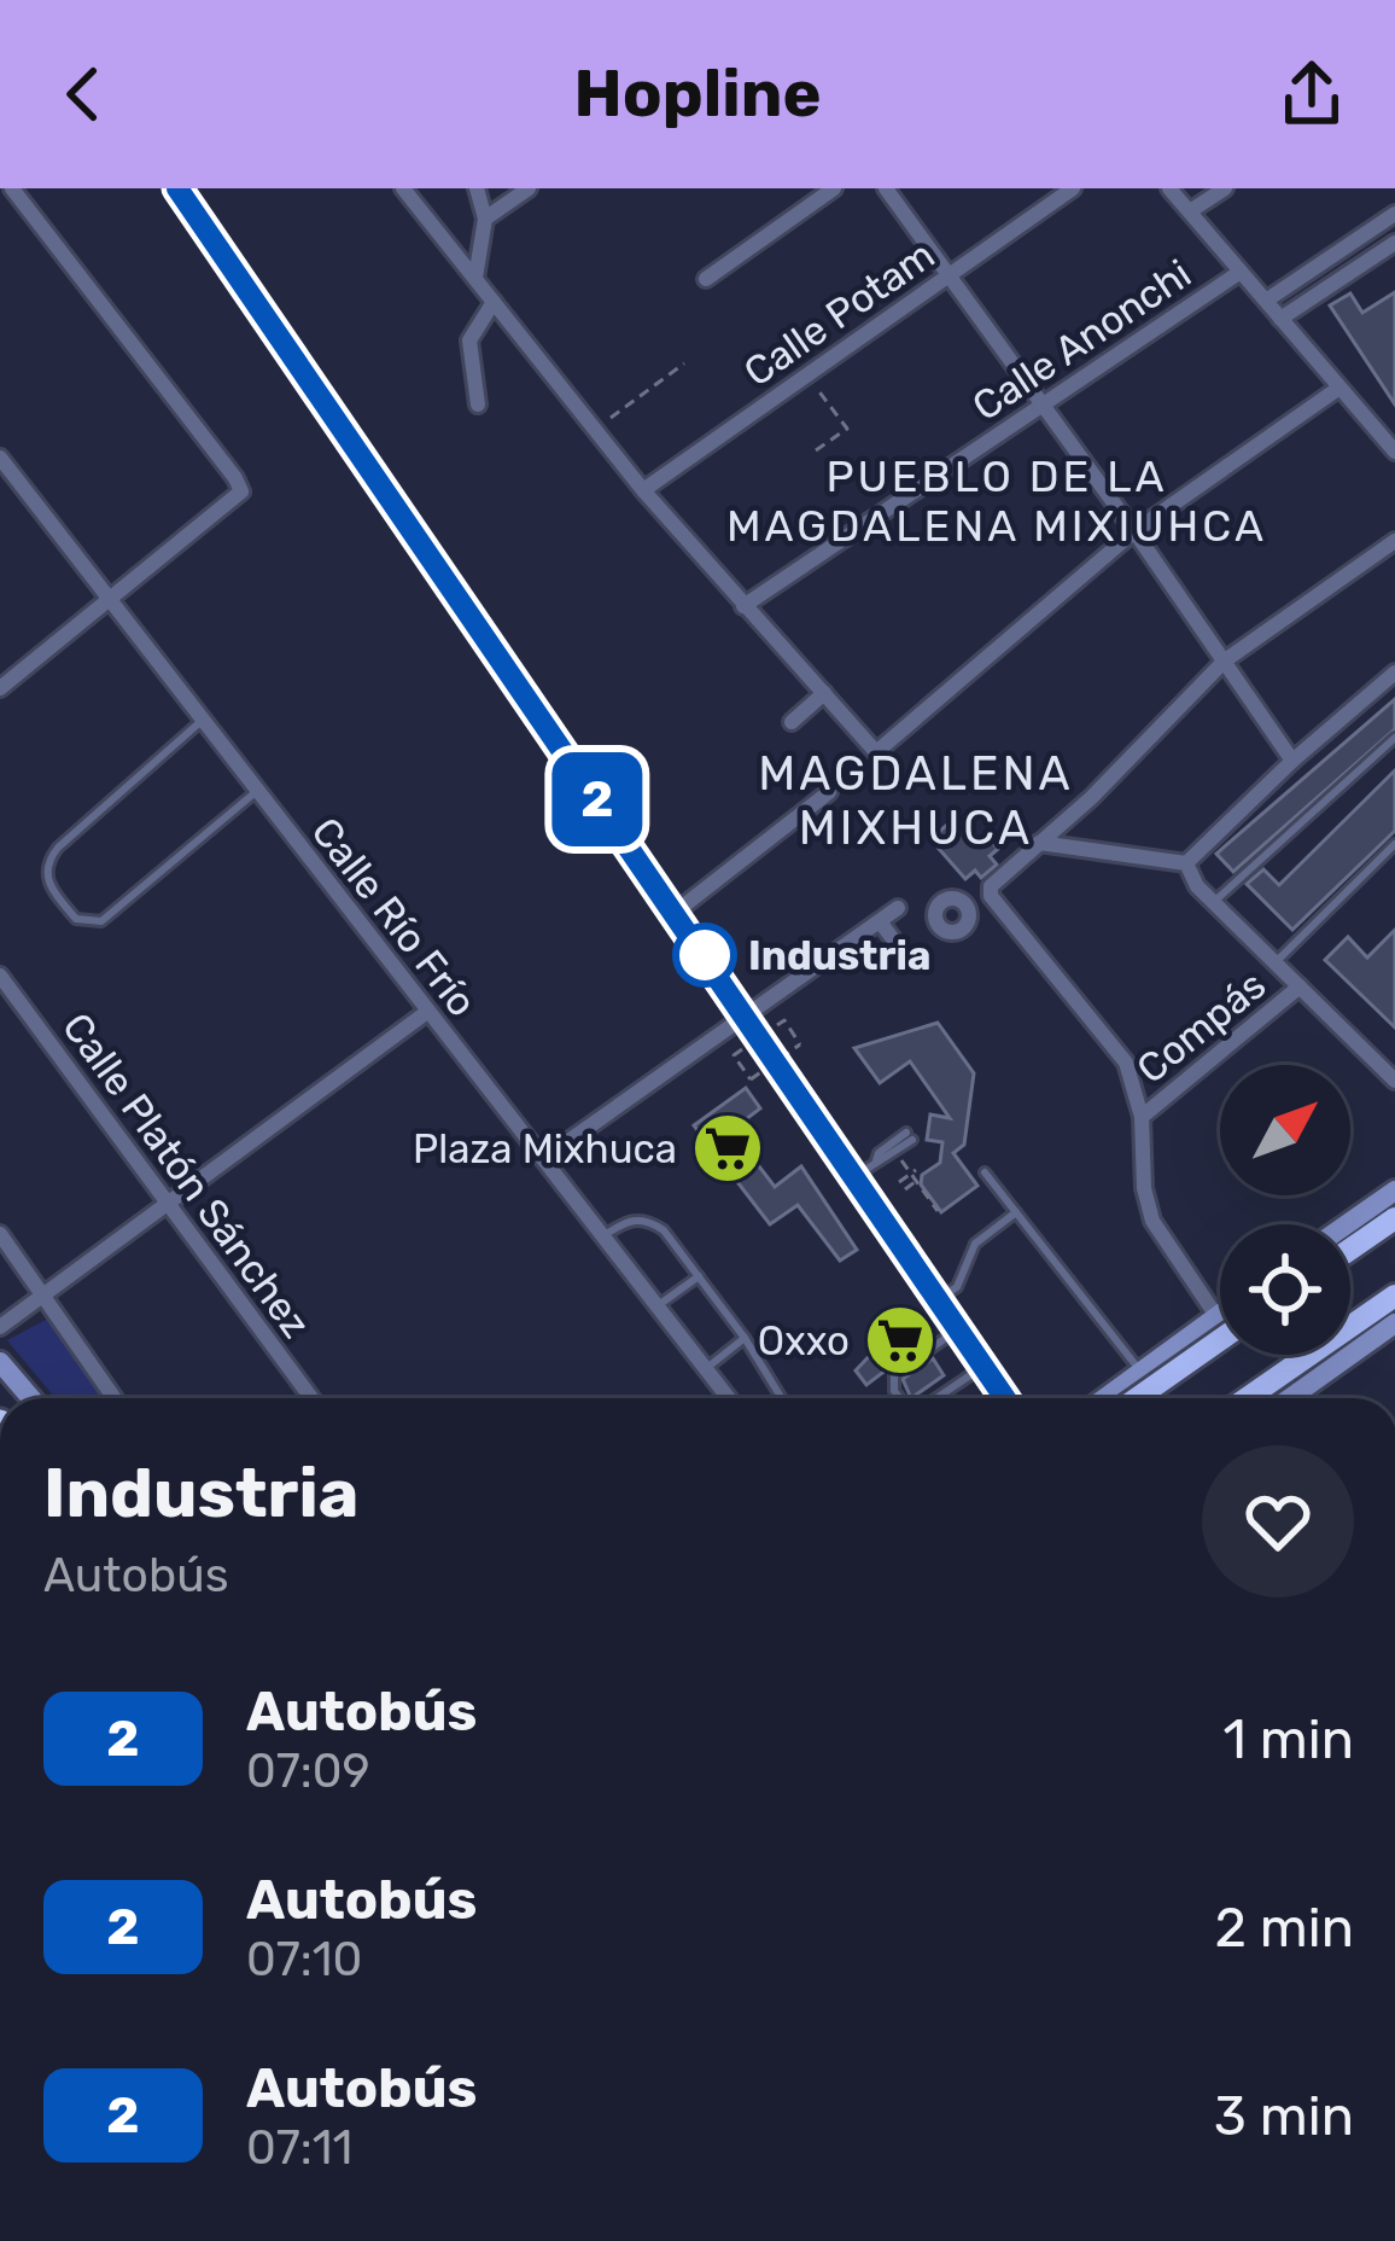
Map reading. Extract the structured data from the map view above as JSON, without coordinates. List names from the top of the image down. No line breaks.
{"streets":{"street":["Calle Potam","Calle Anonchi","Calle Río Frío","Compás","Calle Platón Sánchez"]},"districts":["PUEBLO DE LA MAGDALENA MIXIUHCA","MAGDALENA MIXHUCA"],"places":{"other":["Industria"],"supermarket":["Plaza Mixhuca","Oxxo"]},"lines":["bus line 2"],"north":"top right","page":{"header":"Hopline","on_map":"2","heading":["Industria","Autobús"],"list":[{"mark":"2","name":"Autobús","note":"07:09","value":"1 min"},{"mark":"2","name":"Autobús","note":"07:10","value":"2 min"},{"mark":"2","name":"Autobús","note":"07:11","value":"3 min"}]}}
